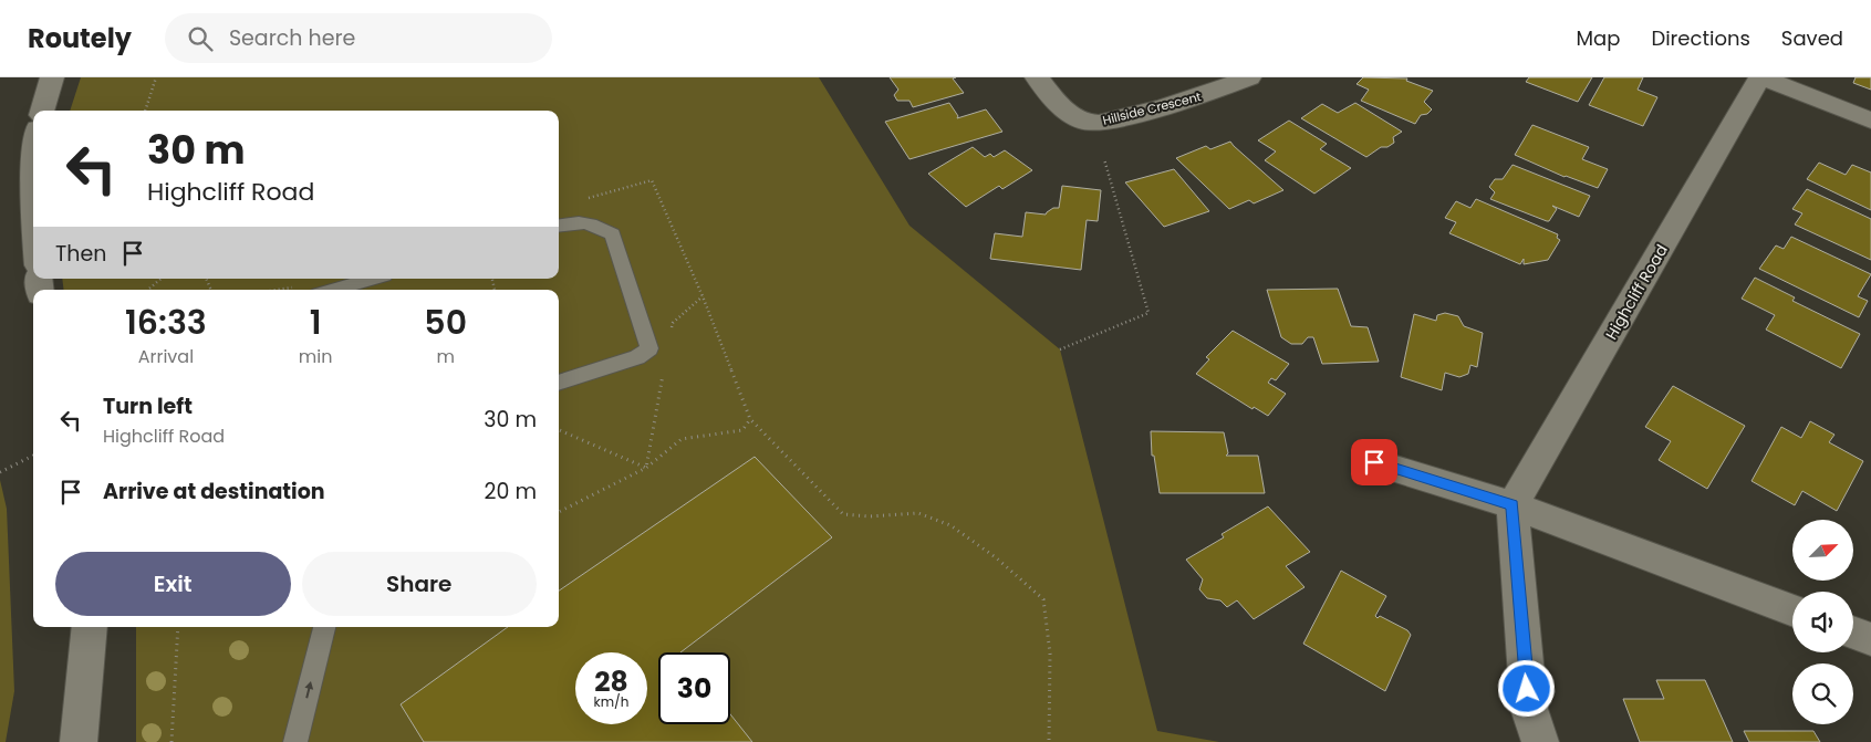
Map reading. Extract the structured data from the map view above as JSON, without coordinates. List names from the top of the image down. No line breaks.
{"streets":{"street":["Hillside Crescent","Highcliff Road"]},"north":"top right","page":{"header":"Routely","search":"Search here","nav":["Map","Directions","Saved"],"turn":["30 m","Highcliff Road"],"then":"Then","eta":["16:33","Arrival","1","min","50","m"],"list":[{"name":"Turn left","note":"Highcliff Road","value":"30 m"},{"name":"Arrive at destination","value":"20 m"}],"buttons":["Exit","Share"],"speed":"28 km/h","limit":"30"}}
